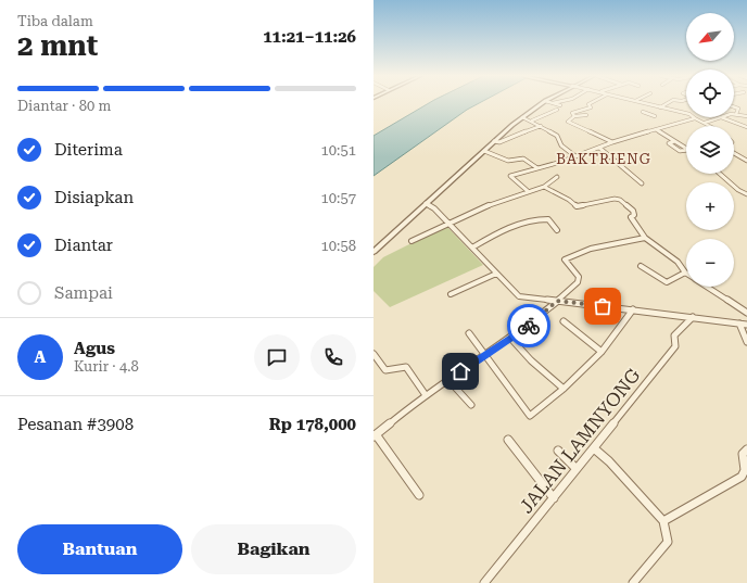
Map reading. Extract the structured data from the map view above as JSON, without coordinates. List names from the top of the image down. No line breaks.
{"streets":{"street":["JALAN LAMNYONG"]},"districts":["BAKTRIENG"],"north":"bottom left","page":{"heading":["2 mnt","Tiba dalam","11:21–11:26"],"panel":["Agus","Kurir · 4.8","Pesanan #3908","Rp 178,000"],"map_buttons":["+","−"],"bar":"Diantar · 80 m","list":[["Diterima","10:51"],["Disiapkan","10:57"],["Diantar","10:58"],"Sampai"],"round":"A","buttons":["Bantuan","Bagikan"]}}
